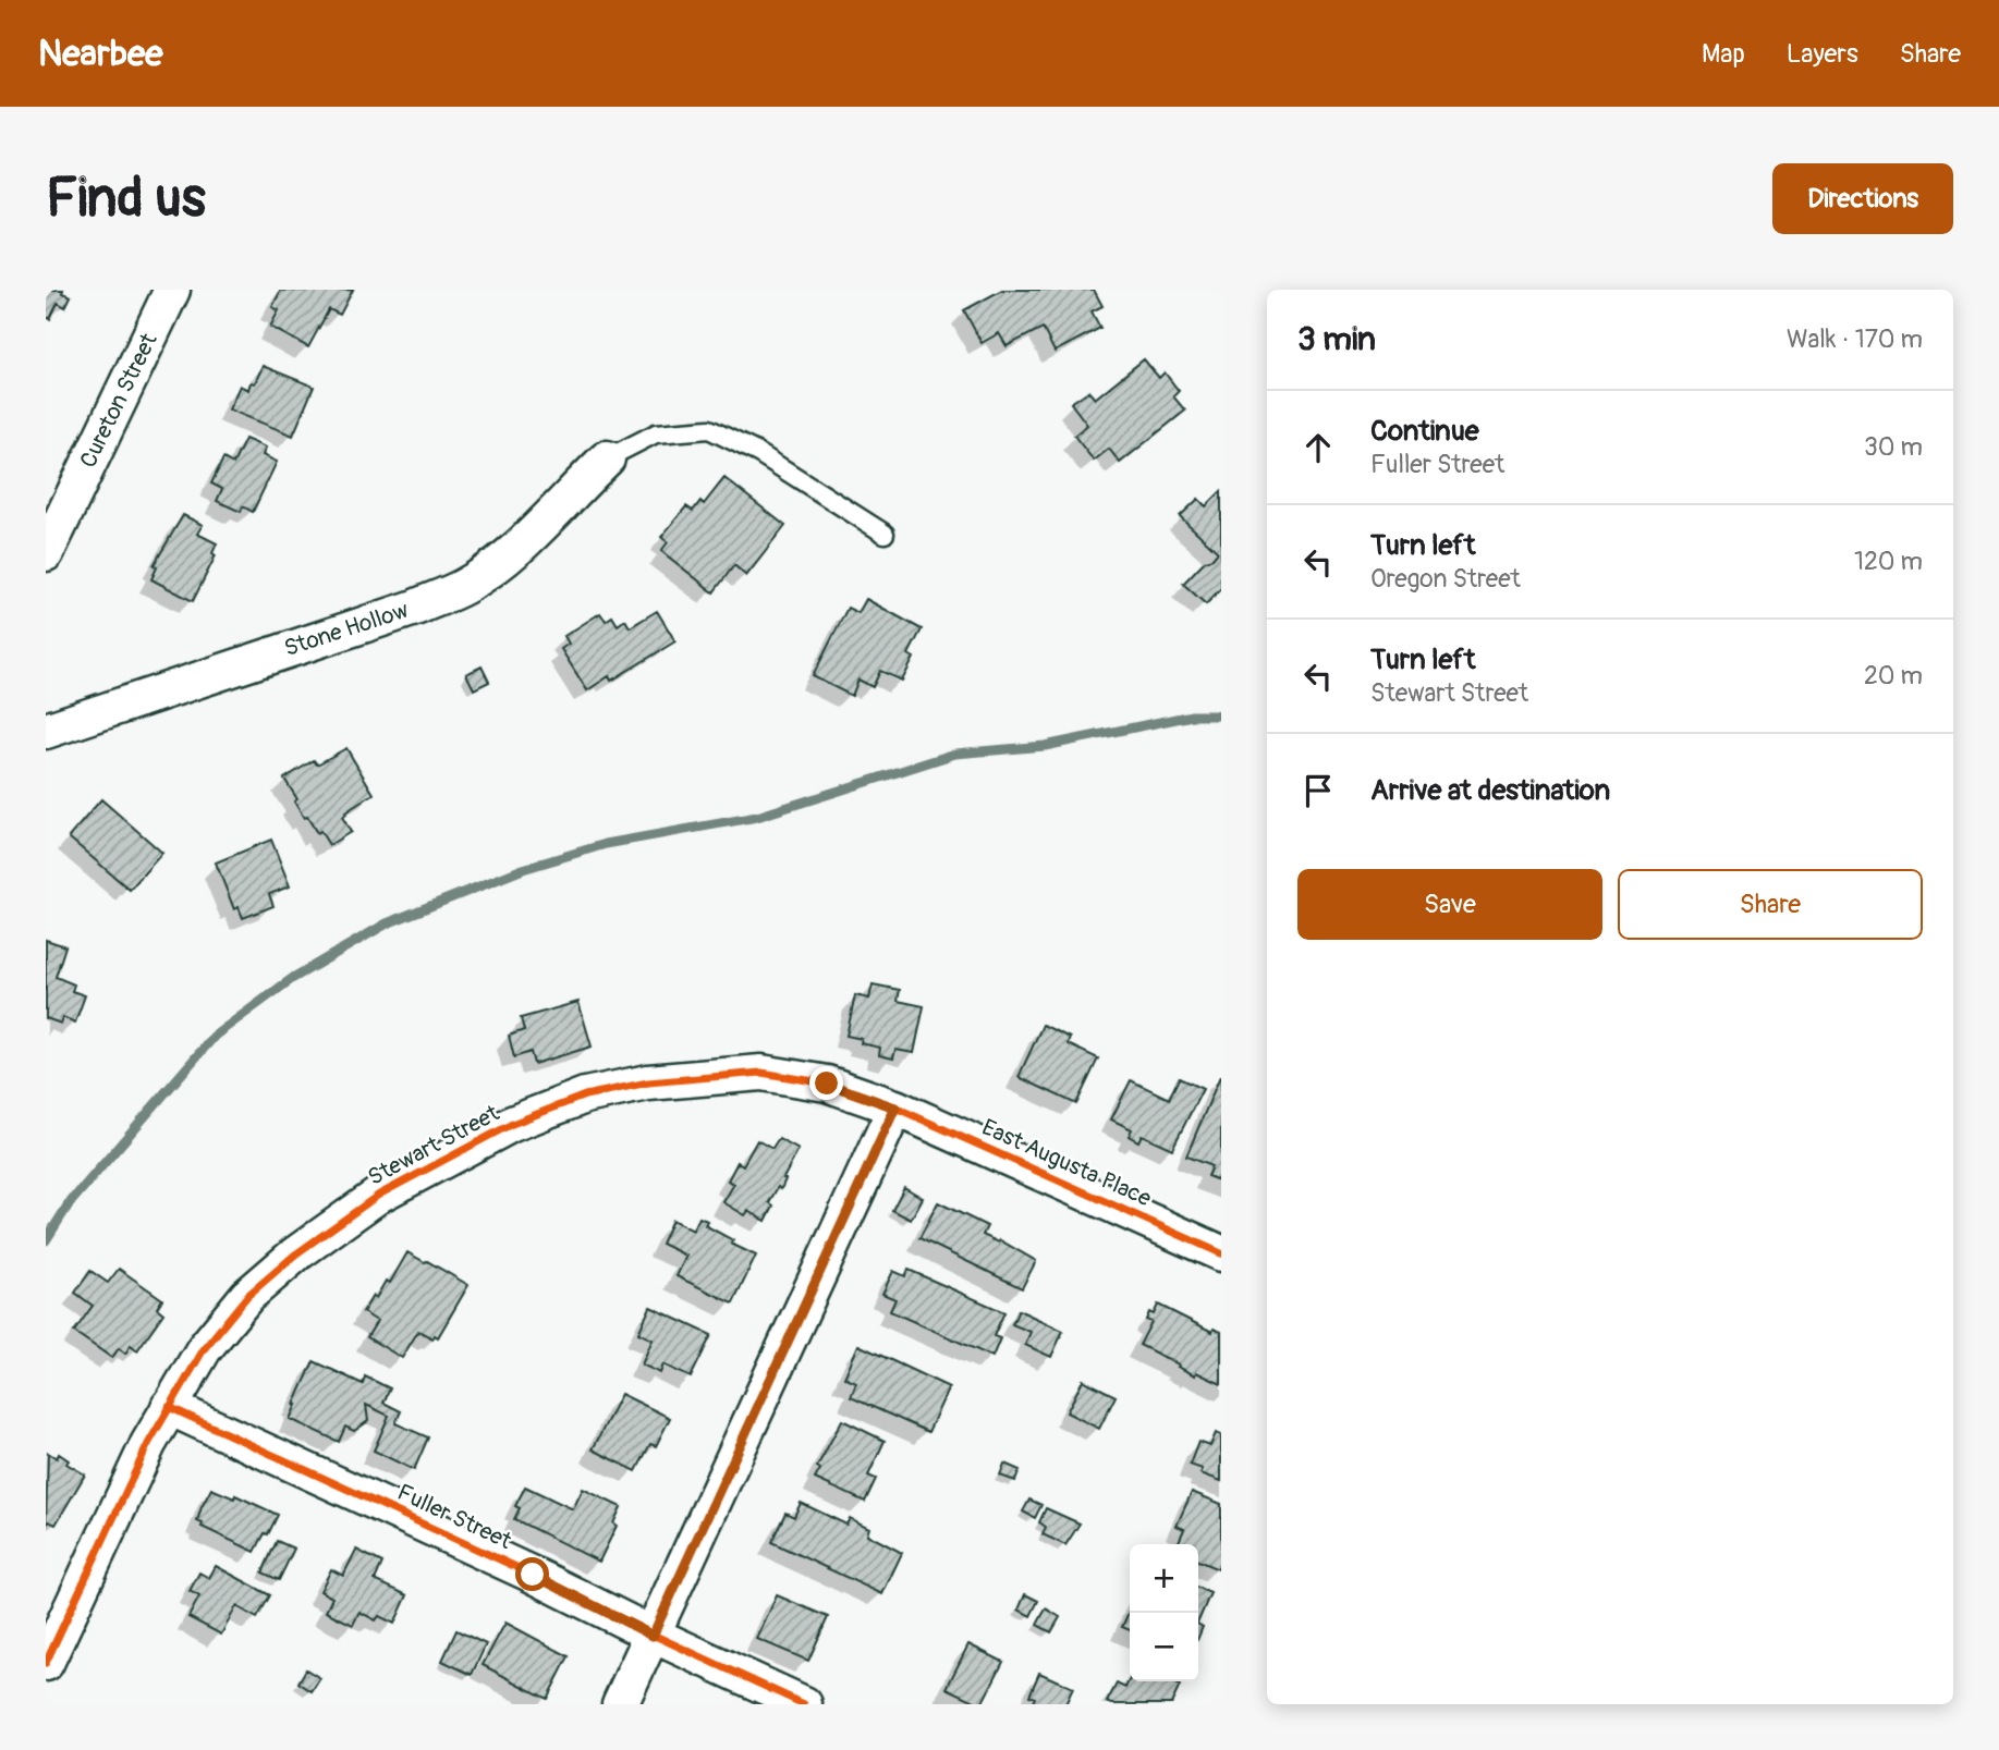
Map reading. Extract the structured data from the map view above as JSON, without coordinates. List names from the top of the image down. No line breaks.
{"streets":{"street":["Cureton Street","Stone Hollow","Stewart Street","East Augusta Place","Fuller Street"]},"crossings":[["Stewart Street","East Augusta Place"],["Stewart Street","Fuller Street"]],"page":{"header":"Nearbee","nav":["Map","Layers","Share"],"buttons":["Directions",["Save","Share"]],"title":"Find us","heading":["3 min","Walk · 170 m"],"list":[["Continue","Fuller Street","30 m"],["Turn left","Oregon Street","120 m"],["Turn left","Stewart Street","20 m"],"Arrive at destination"],"map_buttons":["+","−"]}}
